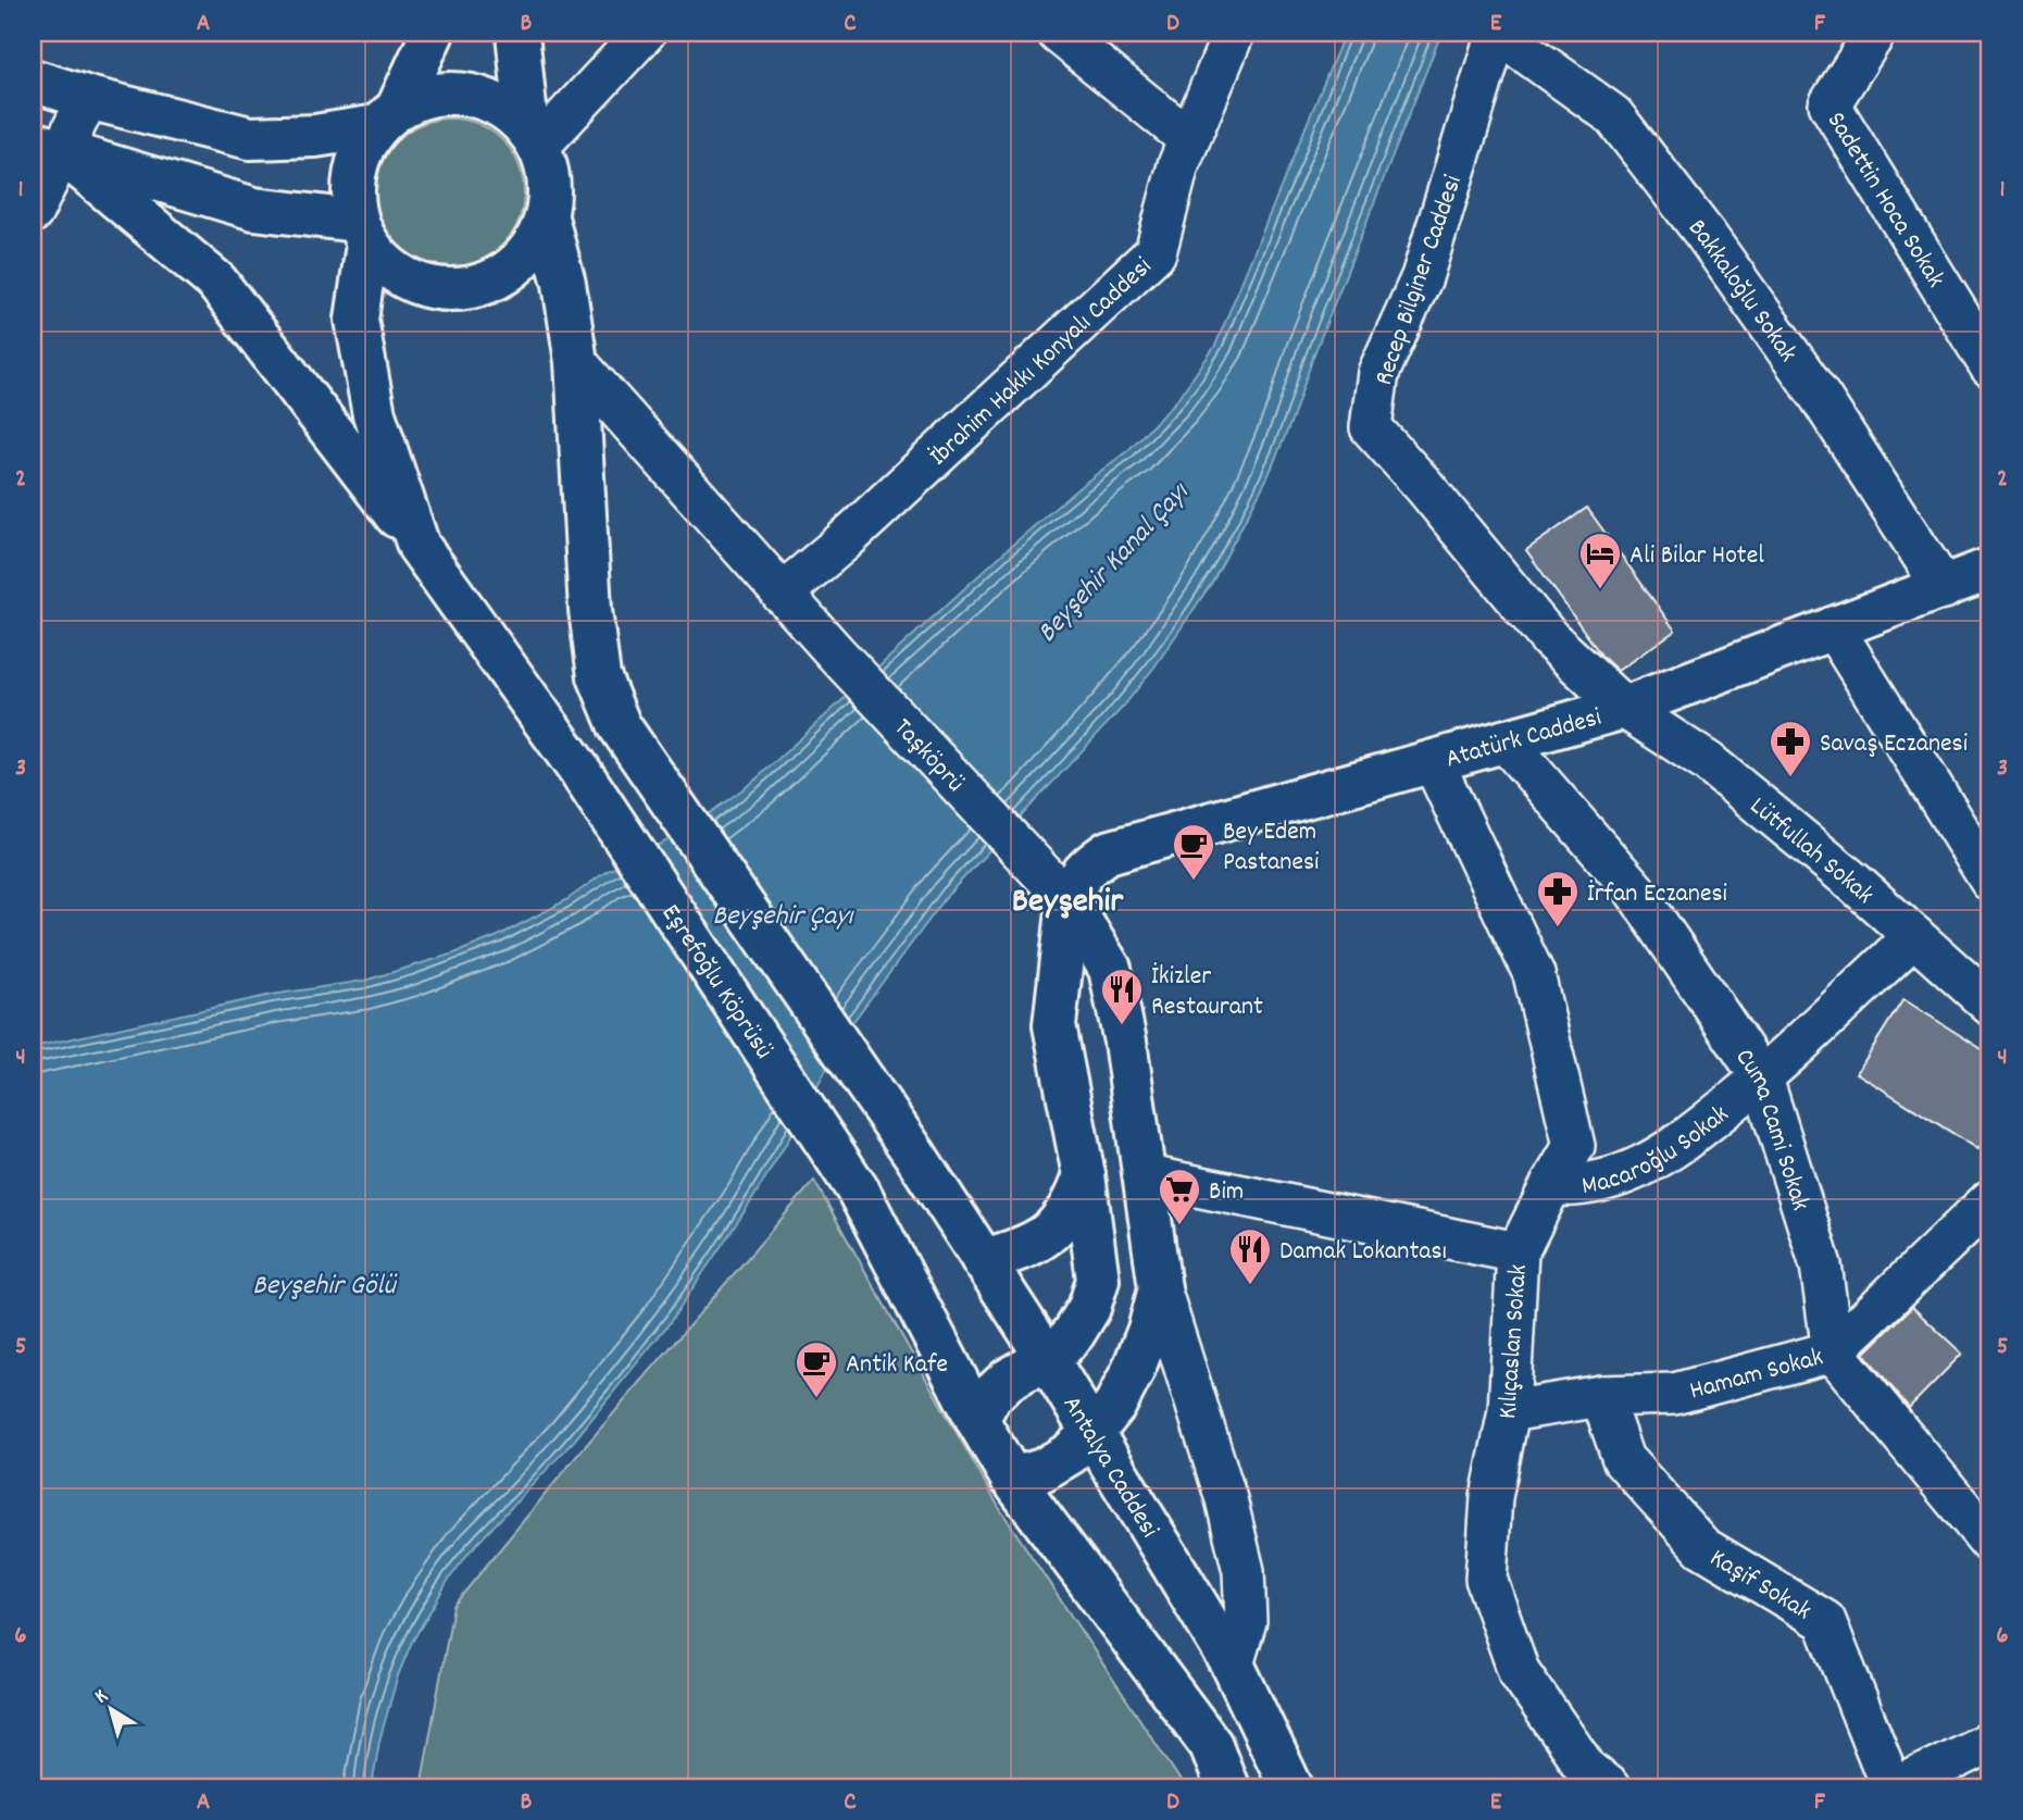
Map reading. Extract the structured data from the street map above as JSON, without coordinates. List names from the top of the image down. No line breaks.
{"streets":{"main road":["Atatürk Caddesi","Eşrefoğlu Köprüsü","Antalya Caddesi"],"street":["Sadettin Hoca Sokak","Recep Bilginer Caddesi","Bakkaloğlu Sokak","İbrahim Hakkı Konyalı Caddesi","Taşköprü","Lütfullah Sokak","Cuma Cami Sokak","Macaroğlu Sokak","Kılıçaslan Sokak","Hamam Sokak","Kaşif Sokak"]},"crossings":[["Recep Bilginer Caddesi","Bakkaloğlu Sokak"],["Recep Bilginer Caddesi","Atatürk Caddesi"],["Recep Bilginer Caddesi","Lütfullah Sokak"],["Bakkaloğlu Sokak","Atatürk Caddesi"],["İbrahim Hakkı Konyalı Caddesi","Taşköprü"],["Atatürk Caddesi","Taşköprü"],["Atatürk Caddesi","Lütfullah Sokak"],["Atatürk Caddesi","Eşrefoğlu Köprüsü"],["Atatürk Caddesi","Cuma Cami Sokak"],["Atatürk Caddesi","Kılıçaslan Sokak"],["Atatürk Caddesi","Antalya Caddesi"],["Taşköprü","Antalya Caddesi"],["Lütfullah Sokak","Macaroğlu Sokak"],["Eşrefoğlu Köprüsü","Antalya Caddesi"],["Cuma Cami Sokak","Macaroğlu Sokak"],["Cuma Cami Sokak","Hamam Sokak"],["Macaroğlu Sokak","Kılıçaslan Sokak"],["Kılıçaslan Sokak","Hamam Sokak"],["Hamam Sokak","Kaşif Sokak"]],"districts":["Beyşehir"],"water":["Beyşehir Kanal Çayı","Beyşehir Çayı","Beyşehir Gölü"],"places":{"hotel":["Ali Bilar Hotel"],"pharmacy":["Savaş Eczanesi","İrfan Eczanesi"],"cafe":["Bey Edem Pastanesi","Antik Kafe"],"restaurant":["İkizler Restaurant","Damak Lokantası"],"supermarket":["Bim"]},"north":"top left","grid":{"columns":["A","B","C","D","E","F"],"rows":["1","2","3","4","5","6"]}}
